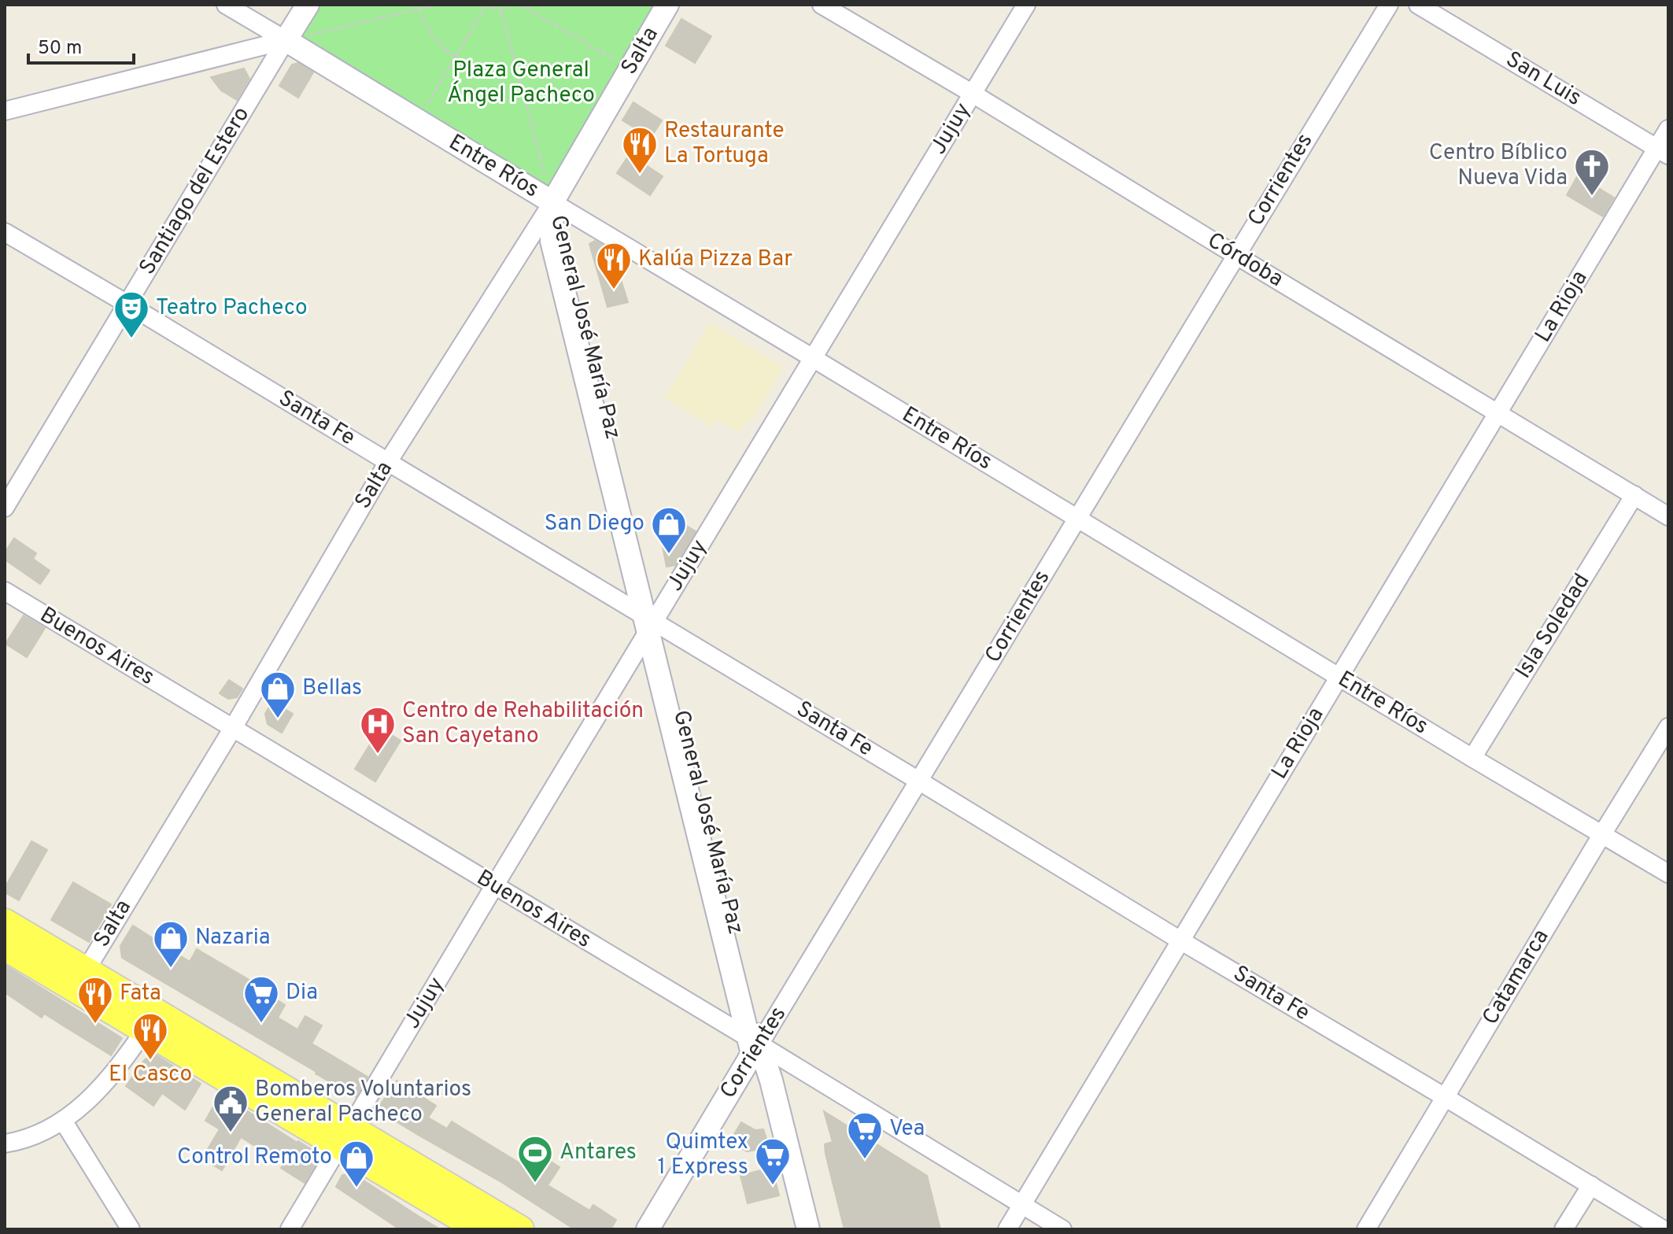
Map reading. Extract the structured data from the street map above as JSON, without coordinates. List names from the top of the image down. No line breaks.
{"streets":{"street":["Salta","San Luis","Jujuy","Entre Ríos","Corrientes","Santiago del Estero","Córdoba","La Rioja","General José María Paz","Santa Fe","Isla Soledad","Buenos Aires","Catamarca"]},"crossings":[["Salta","Entre Ríos"],["Salta","General José María Paz"],["Salta","Santa Fe"],["Salta","Buenos Aires"],["San Luis","La Rioja"],["Jujuy","Entre Ríos"],["Jujuy","Córdoba"],["Jujuy","General José María Paz"],["Jujuy","Santa Fe"],["Jujuy","Buenos Aires"],["Entre Ríos","Corrientes"],["Entre Ríos","Santiago del Estero"],["Entre Ríos","La Rioja"],["Entre Ríos","General José María Paz"],["Entre Ríos","Isla Soledad"],["Entre Ríos","Catamarca"],["Corrientes","Córdoba"],["Corrientes","General José María Paz"],["Corrientes","Santa Fe"],["Corrientes","Buenos Aires"],["Santiago del Estero","Santa Fe"],["Córdoba","La Rioja"],["Córdoba","Isla Soledad"],["La Rioja","Santa Fe"],["La Rioja","Buenos Aires"],["General José María Paz","Santa Fe"],["General José María Paz","Buenos Aires"],["Santa Fe","Catamarca"]],"parks":["Plaza General Ángel Pacheco"],"places":{"restaurant":["Restaurante La Tortuga","Kalúa Pizza Bar","Fata","El Casco"],"church":["Centro Bíblico Nueva Vida"],"theatre":["Teatro Pacheco"],"shop":["San Diego","Bellas","Nazaria","Control Remoto"],"hospital":["Centro de Rehabilitación San Cayetano"],"supermarket":["Dia","Vea","Quimtex 1 Express"],"public building":["Bomberos Voluntarios General Pacheco"],"sports":["Antares"]},"scale_bar":"50 m"}
